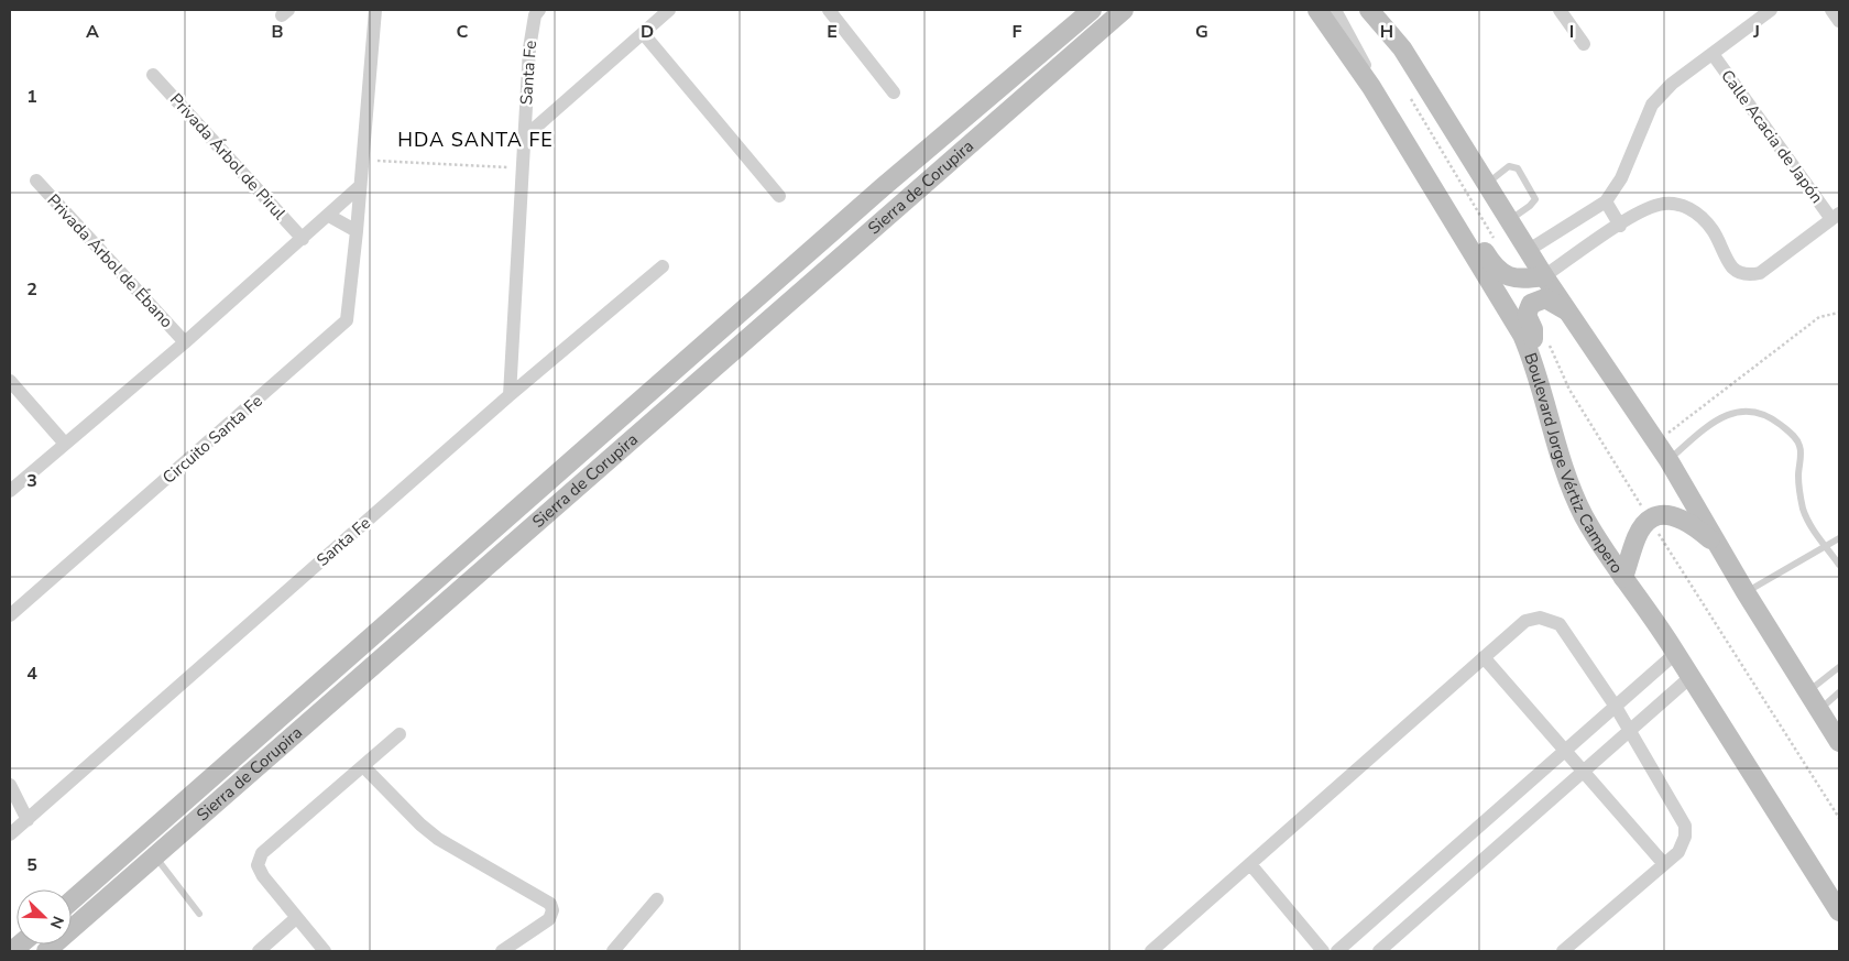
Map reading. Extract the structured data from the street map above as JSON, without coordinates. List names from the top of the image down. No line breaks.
{"streets":{"street":["Santa Fe","Calle Acacia de Japón","Privada Árbol de Pirul","Sierra de Corupira","Privada Árbol de Ébano","Circuito Santa Fe","Boulevard Jorge Vértiz Campero"]},"districts":["HDA SANTA FE"],"north":"bottom right","grid":{"columns":["A","B","C","D","E","F","G","H","I","J"],"rows":["1","2","3","4","5"]}}
